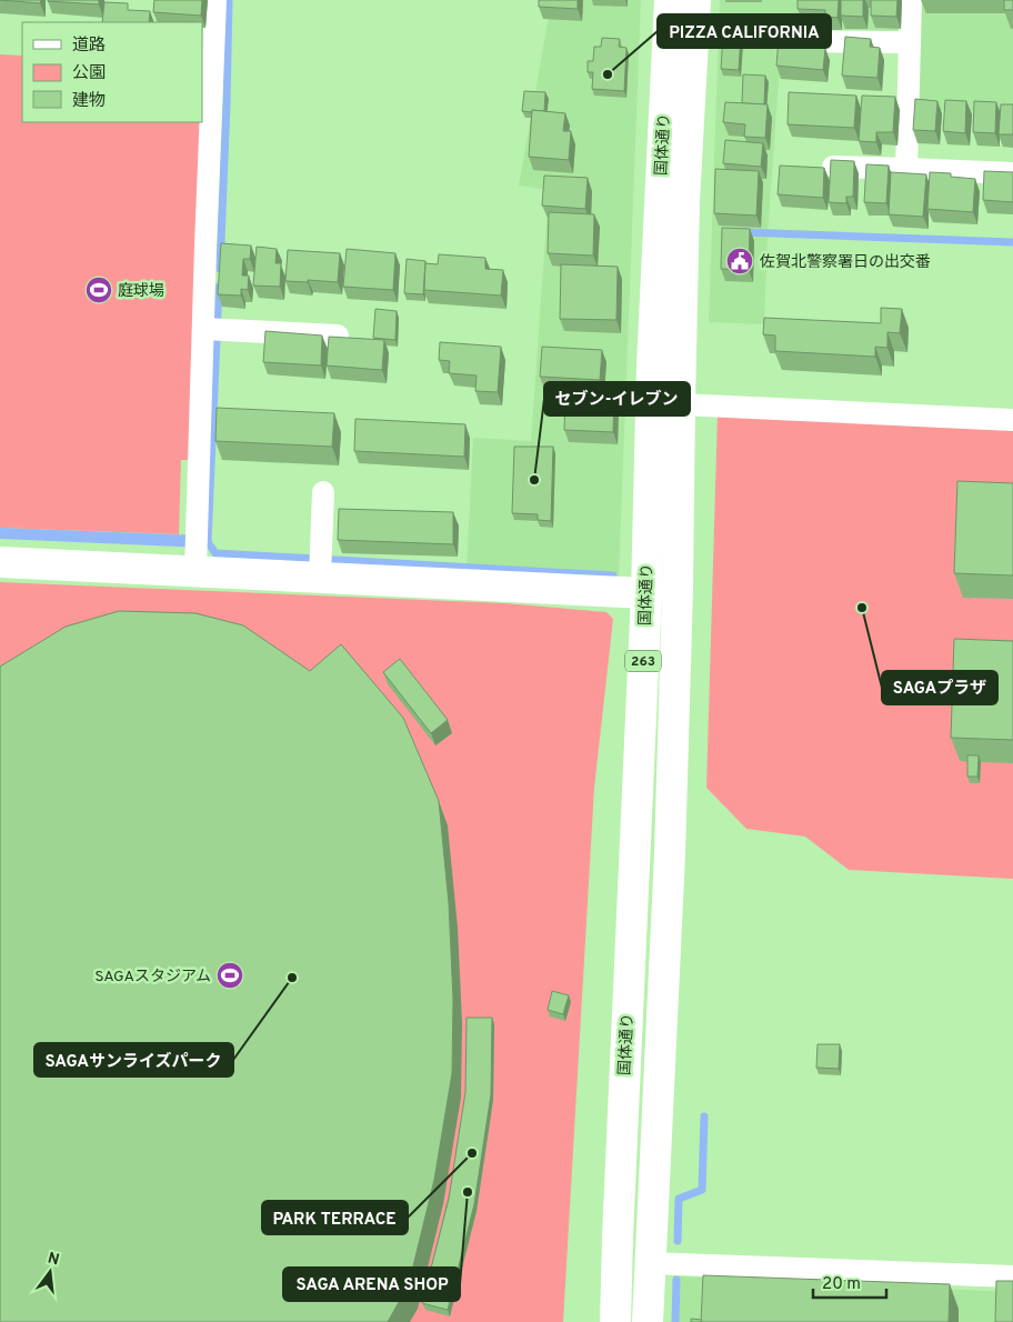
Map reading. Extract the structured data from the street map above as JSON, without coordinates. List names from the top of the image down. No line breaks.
{"streets":{"main road":["国体通り","263"]},"places":{"other":["PIZZA CALIFORNIA","セブン-イレブン","SAGAプラザ","SAGAサンライズパーク","PARK TERRACE","SAGA ARENA SHOP"],"public building":["佐賀北警察署日の出交番"],"sports":["庭球場","SAGAスタジアム"]},"legend":["道路","公園","建物"],"scale_bar":"20 m","north":"top"}
